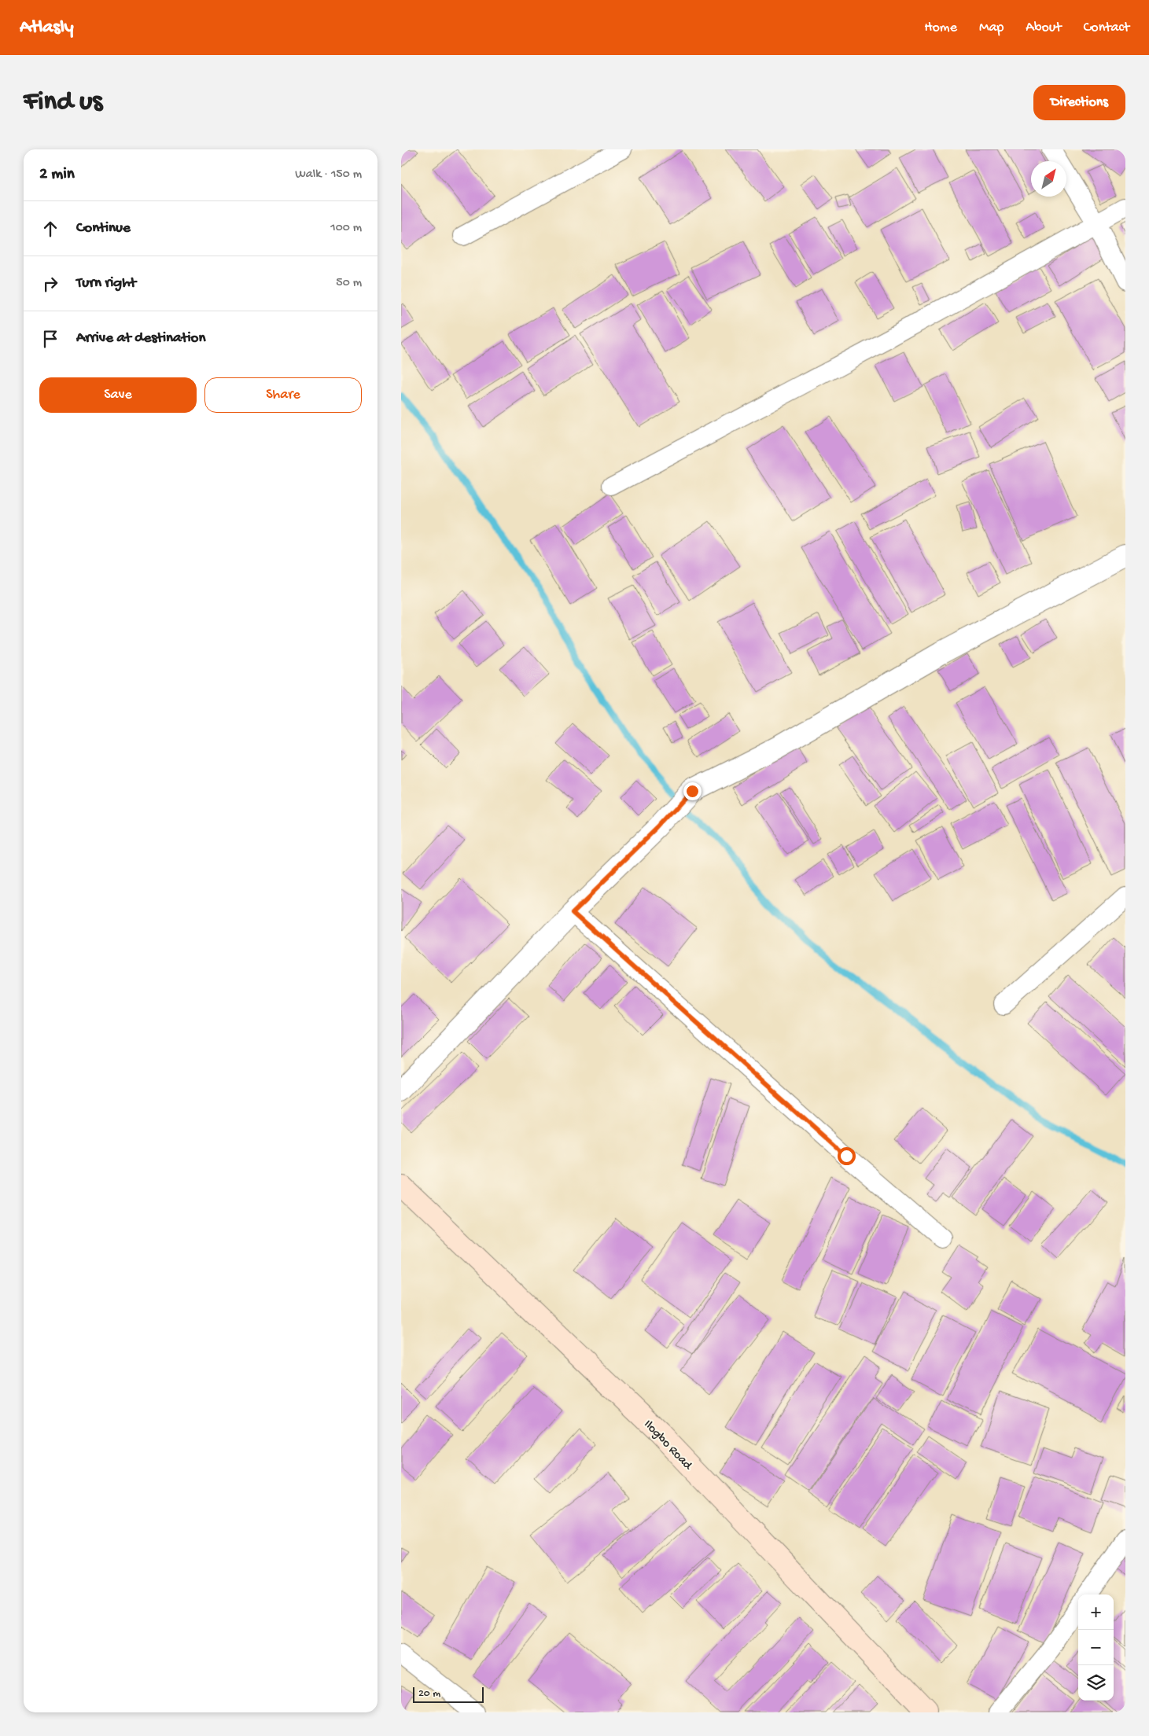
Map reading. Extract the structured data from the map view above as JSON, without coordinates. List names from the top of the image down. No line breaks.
{"streets":{"main road":["Ilogbo Road"]},"scale_bar":"20 m","north":"top right","page":{"header":"Atlasly","nav":["Home","Map","About","Contact"],"buttons":["Directions",["Save","Share"]],"title":"Find us","heading":["2 min","Walk · 150 m"],"list":[["Continue","100 m"],["Turn right","50 m"],"Arrive at destination"],"map_buttons":["+","−"],"scale":"20 m"}}
